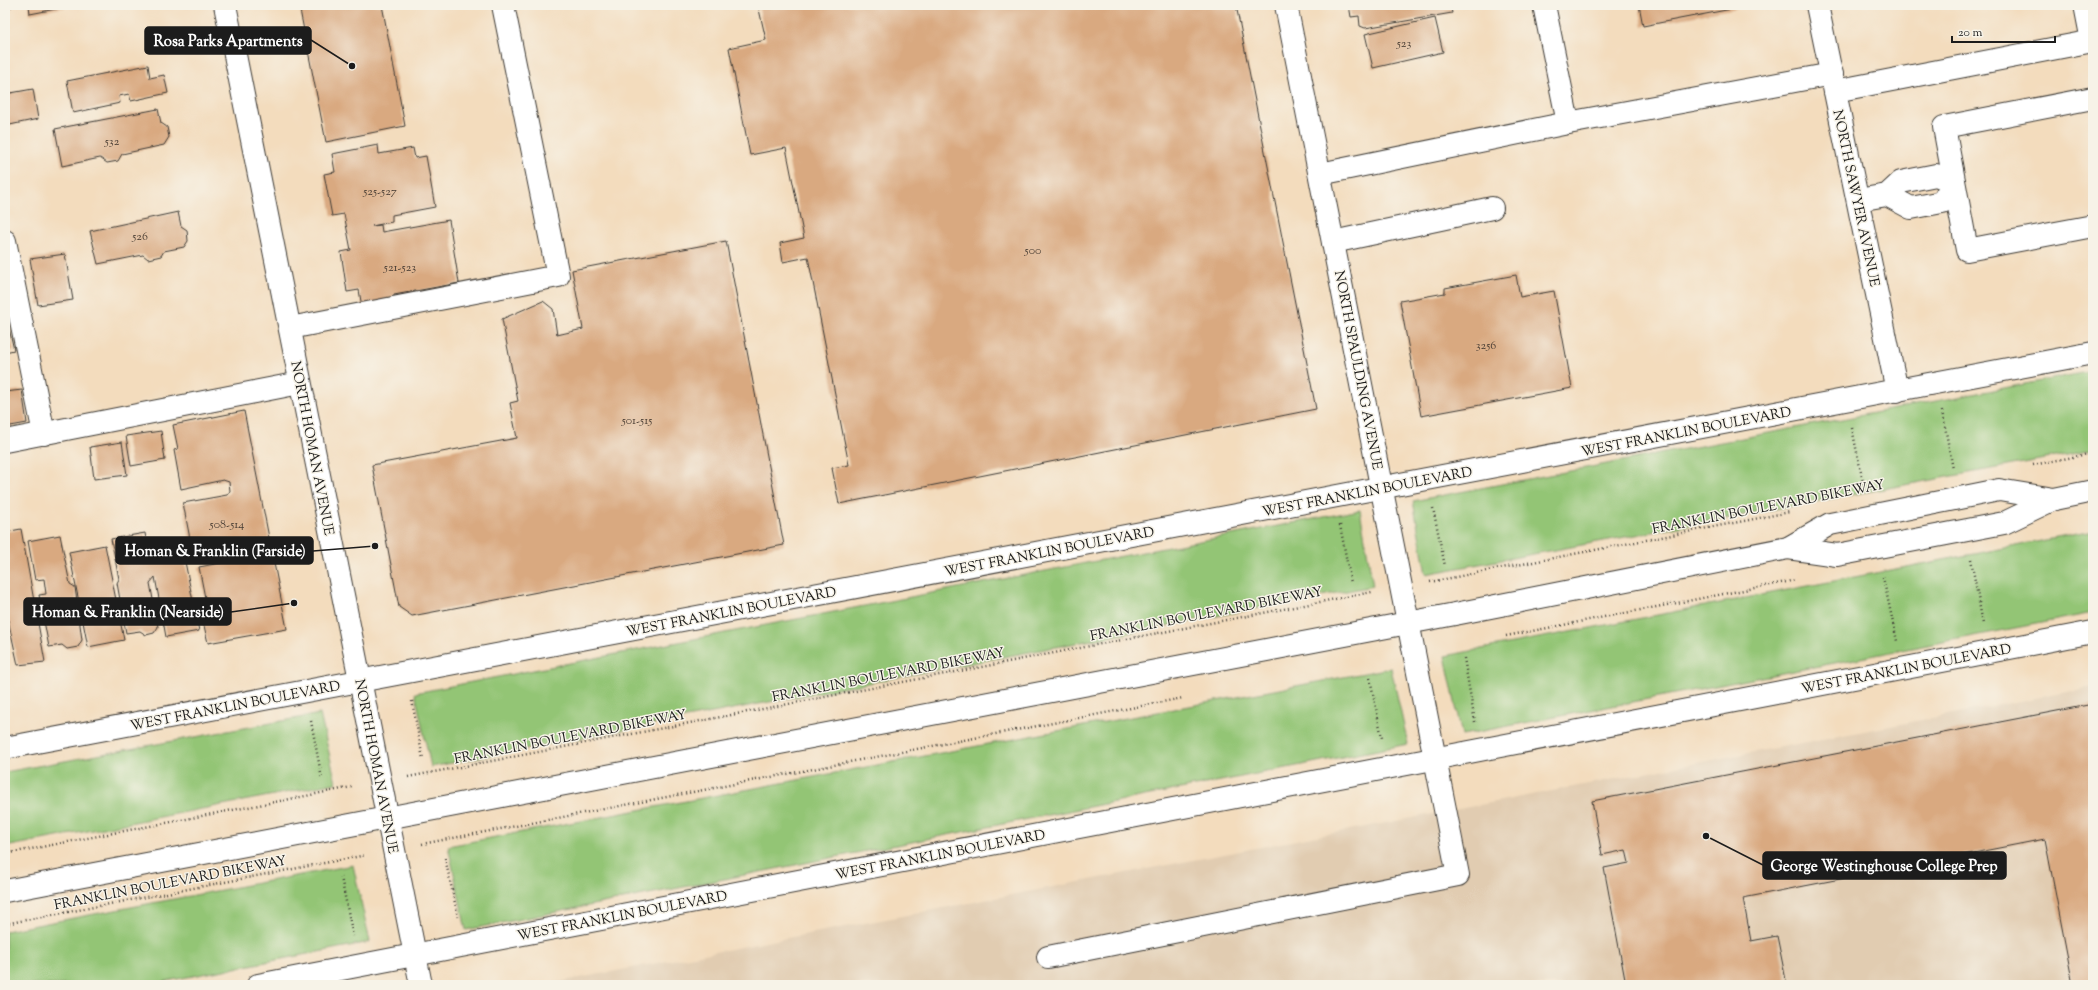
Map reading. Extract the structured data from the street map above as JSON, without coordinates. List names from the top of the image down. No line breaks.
{"streets":{"street":["NORTH SAWYER AVENUE","NORTH SPAULDING AVENUE","WEST FRANKLIN BOULEVARD","NORTH HOMAN AVENUE"],"path":["FRANKLIN BOULEVARD BIKEWAY"]},"crossings":[["NORTH SAWYER AVENUE","WEST FRANKLIN BOULEVARD"],["NORTH SPAULDING AVENUE","WEST FRANKLIN BOULEVARD"],["WEST FRANKLIN BOULEVARD","NORTH HOMAN AVENUE"]],"places":["Rosa Parks Apartments","Homan & Franklin (Farside)","Homan & Franklin (Nearside)","George Westinghouse College Prep"],"house_numbers":["523","532","525-527","526","500","521-523","3256","501-515","508-514"],"scale_bar":"20 m"}
